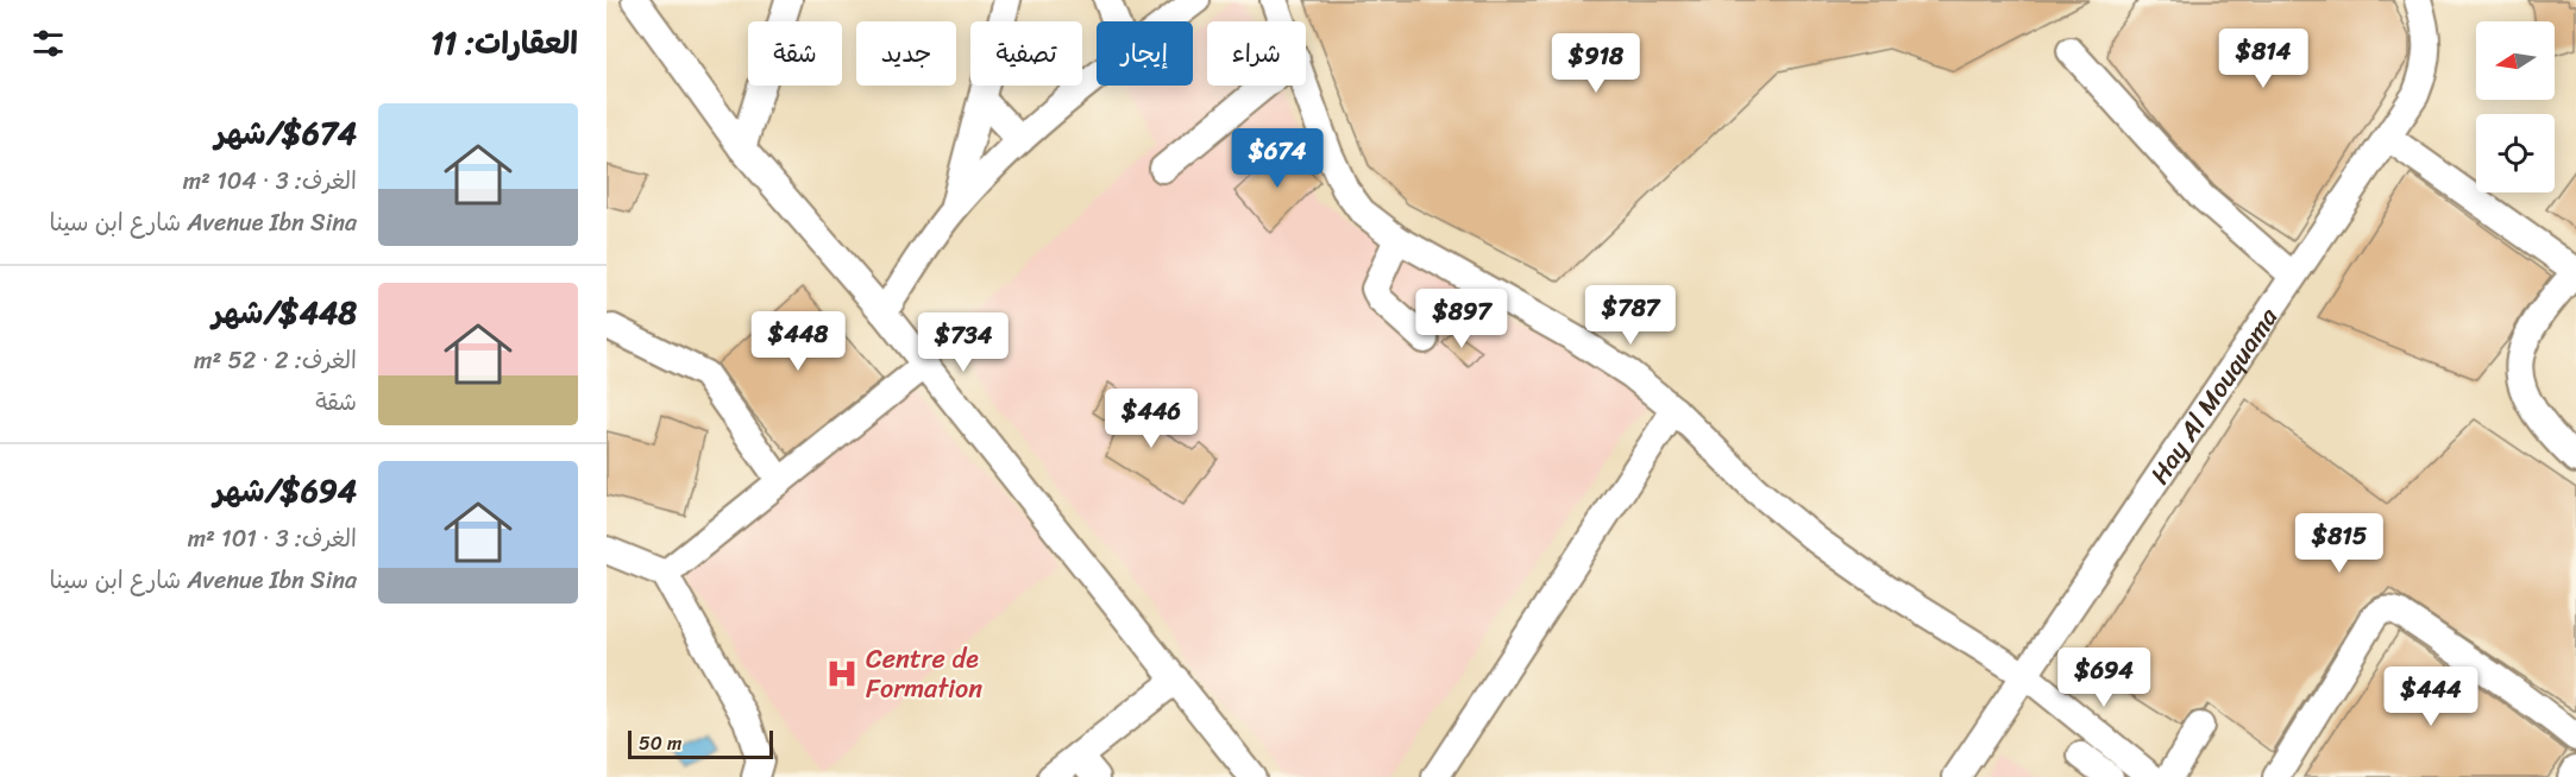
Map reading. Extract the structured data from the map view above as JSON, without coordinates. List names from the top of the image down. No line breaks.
{"streets":{"street":["Hay Al Mouquama"]},"places":{"hospital":["Centre de Formation"]},"scale_bar":"50 m","north":"left","page":{"heading":"العقارات: 11","chip":["شراء","إيجار","تصفية","جديد","شقة"],"price":["$814","$918","$674","$787","$897","$448","$734","$446","$815","$694","$444"],"list":[{"name":"$674/شهر","note":"الغرف: 3 · 104 m² · Avenue Ibn Sina شارع ابن سينا"},{"name":"$448/شهر","note":"الغرف: 2 · 52 m² · شقة"},{"name":"$694/شهر","note":"الغرف: 3 · 101 m² · Avenue Ibn Sina شارع ابن سينا"}],"scale":"50 m"}}
